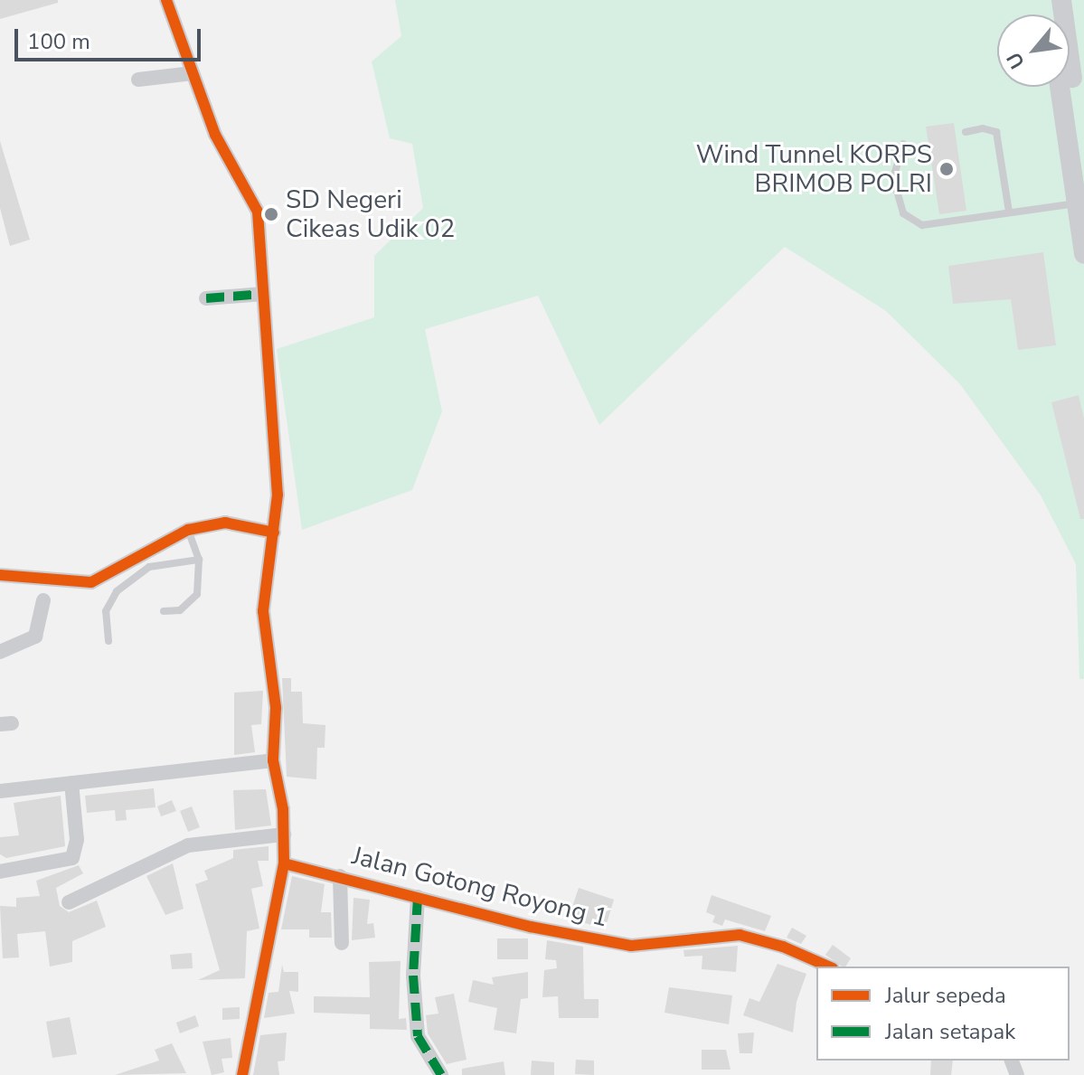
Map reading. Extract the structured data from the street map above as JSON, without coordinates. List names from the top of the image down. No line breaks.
{"streets":{"street":["Jalan Gotong Royong 1"]},"places":["Wind Tunnel KORPS BRIMOB POLRI","SD Negeri Cikeas Udik 02"],"legend":["Jalur sepeda","Jalan setapak"],"scale_bar":"100 m","north":"bottom left"}
